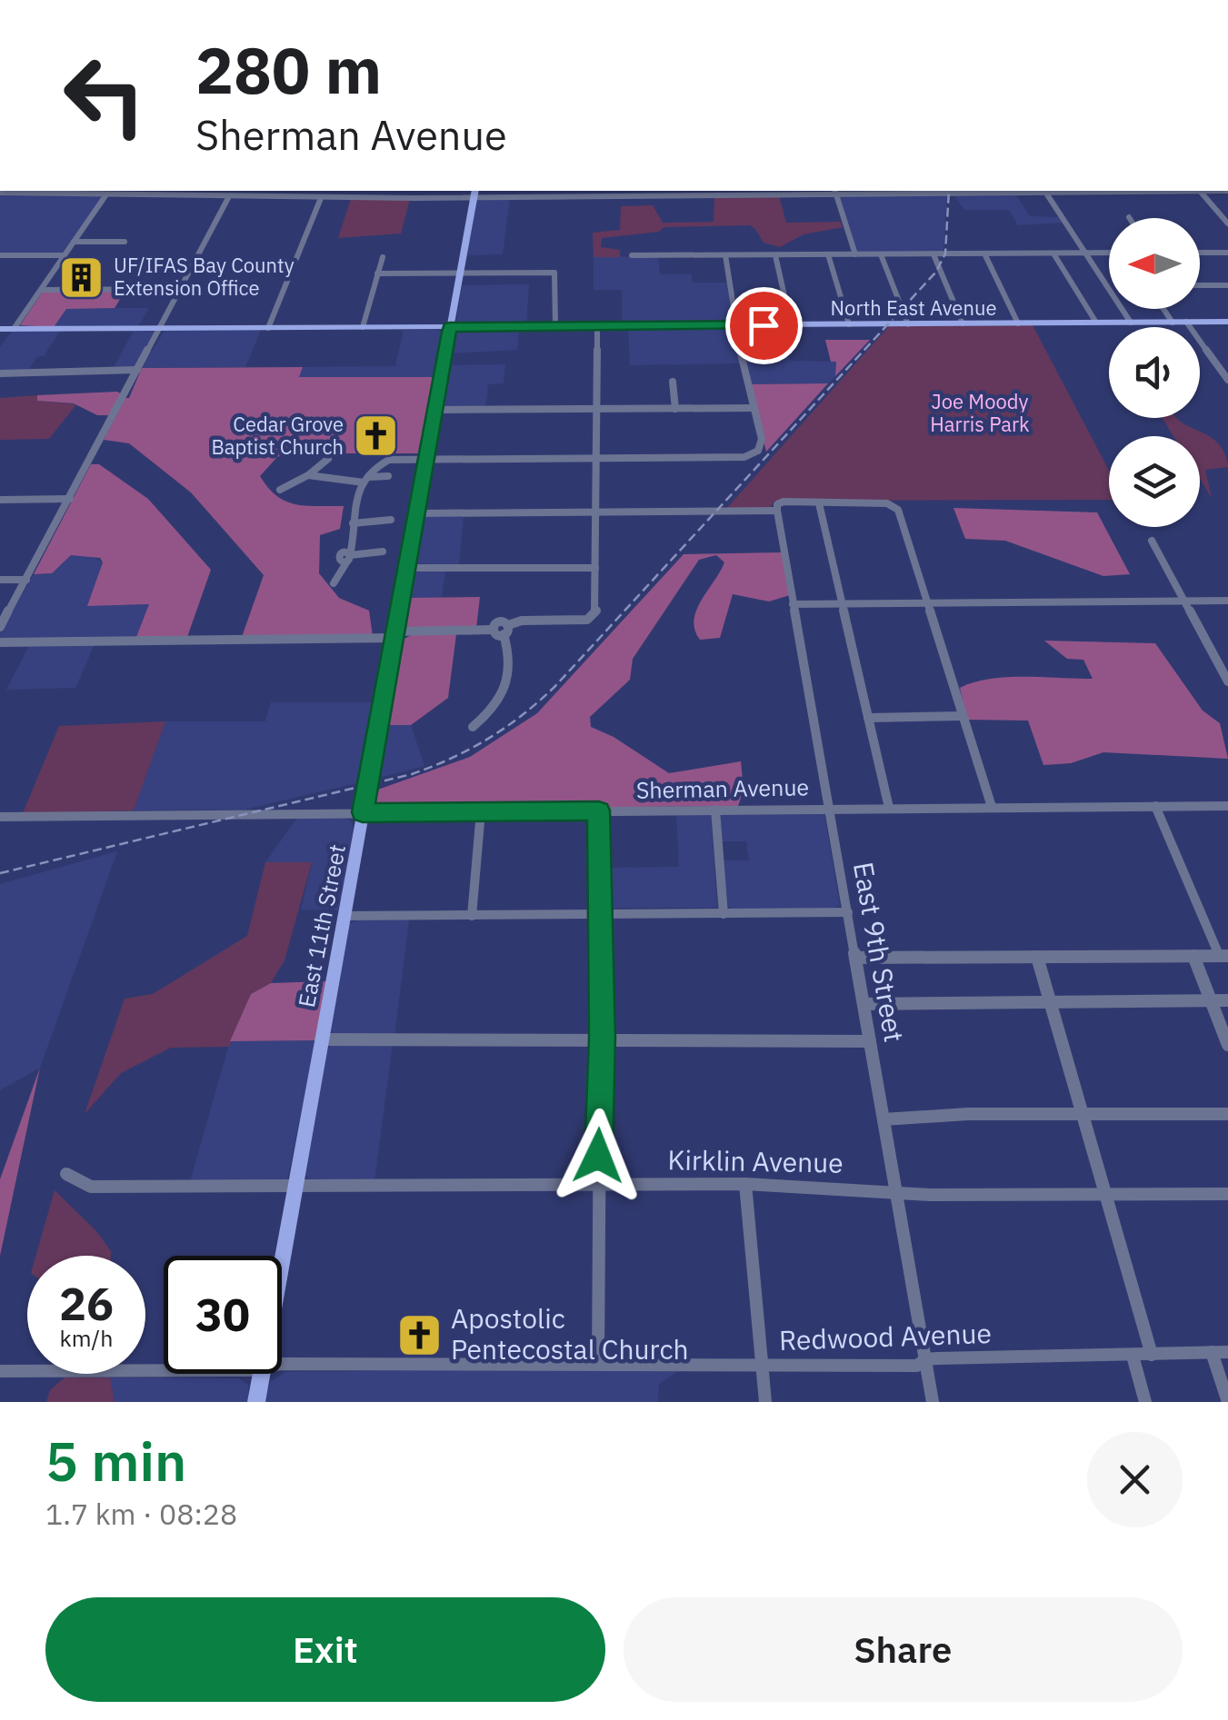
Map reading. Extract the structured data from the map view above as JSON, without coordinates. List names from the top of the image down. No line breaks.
{"streets":{"main road":["North East Avenue","East 11th Street"],"street":["Sherman Avenue","East 9th Street","Kirklin Avenue","Redwood Avenue"]},"crossings":[["North East Avenue","East 11th Street"],["Sherman Avenue","East 11th Street"],["Sherman Avenue","East 9th Street"],["East 11th Street","Kirklin Avenue"],["East 9th Street","Kirklin Avenue"],["East 9th Street","Redwood Avenue"]],"parks":["Joe Moody Harris Park"],"places":{"building":["UF/IFAS Bay County Extension Office"],"church":["Cedar Grove Baptist Church","Apostolic Pentecostal Church"]},"north":"left","page":{"turn":["280 m","Sherman Avenue"],"speed":"26 km/h","limit":"30","heading":["5 min","1.7 km · 08:28"],"buttons":["Exit","Share"]}}
